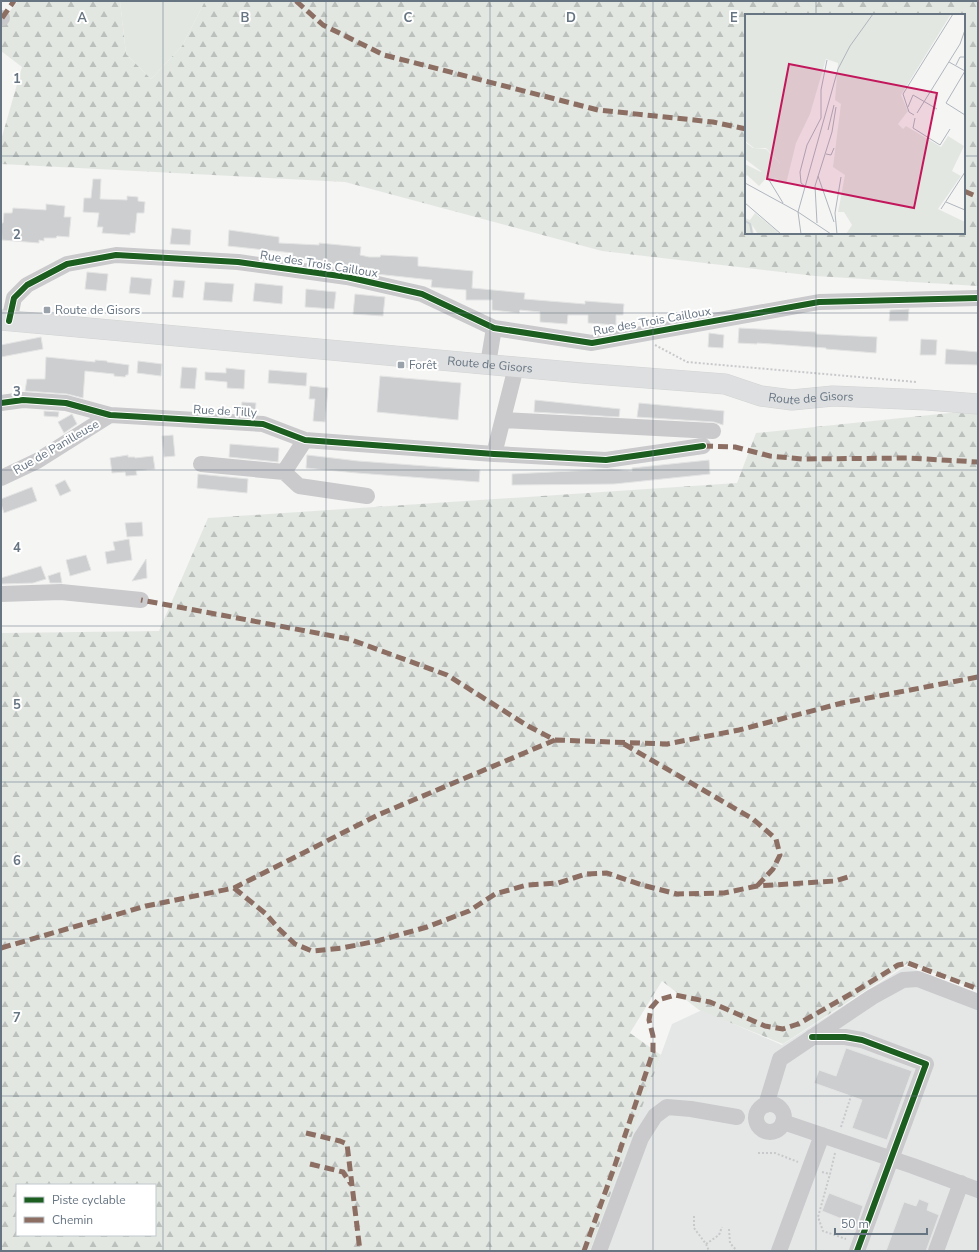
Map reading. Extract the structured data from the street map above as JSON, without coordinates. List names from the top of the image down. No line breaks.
{"streets":{"main road":["Route de Gisors"],"street":["Rue des Trois Cailloux","Rue de Tilly","Rue de Panilleuse"]},"crossings":[["Rue des Trois Cailloux","Route de Gisors"],["Rue de Tilly","Rue de Panilleuse"]],"places":{"transit":["Route de Gisors","Forêt"]},"legend":["Piste cyclable","Chemin"],"scale_bar":"50 m","grid":{"columns":["A","B","C","D","E"],"rows":["1","2","3","4","5","6","7"]}}
